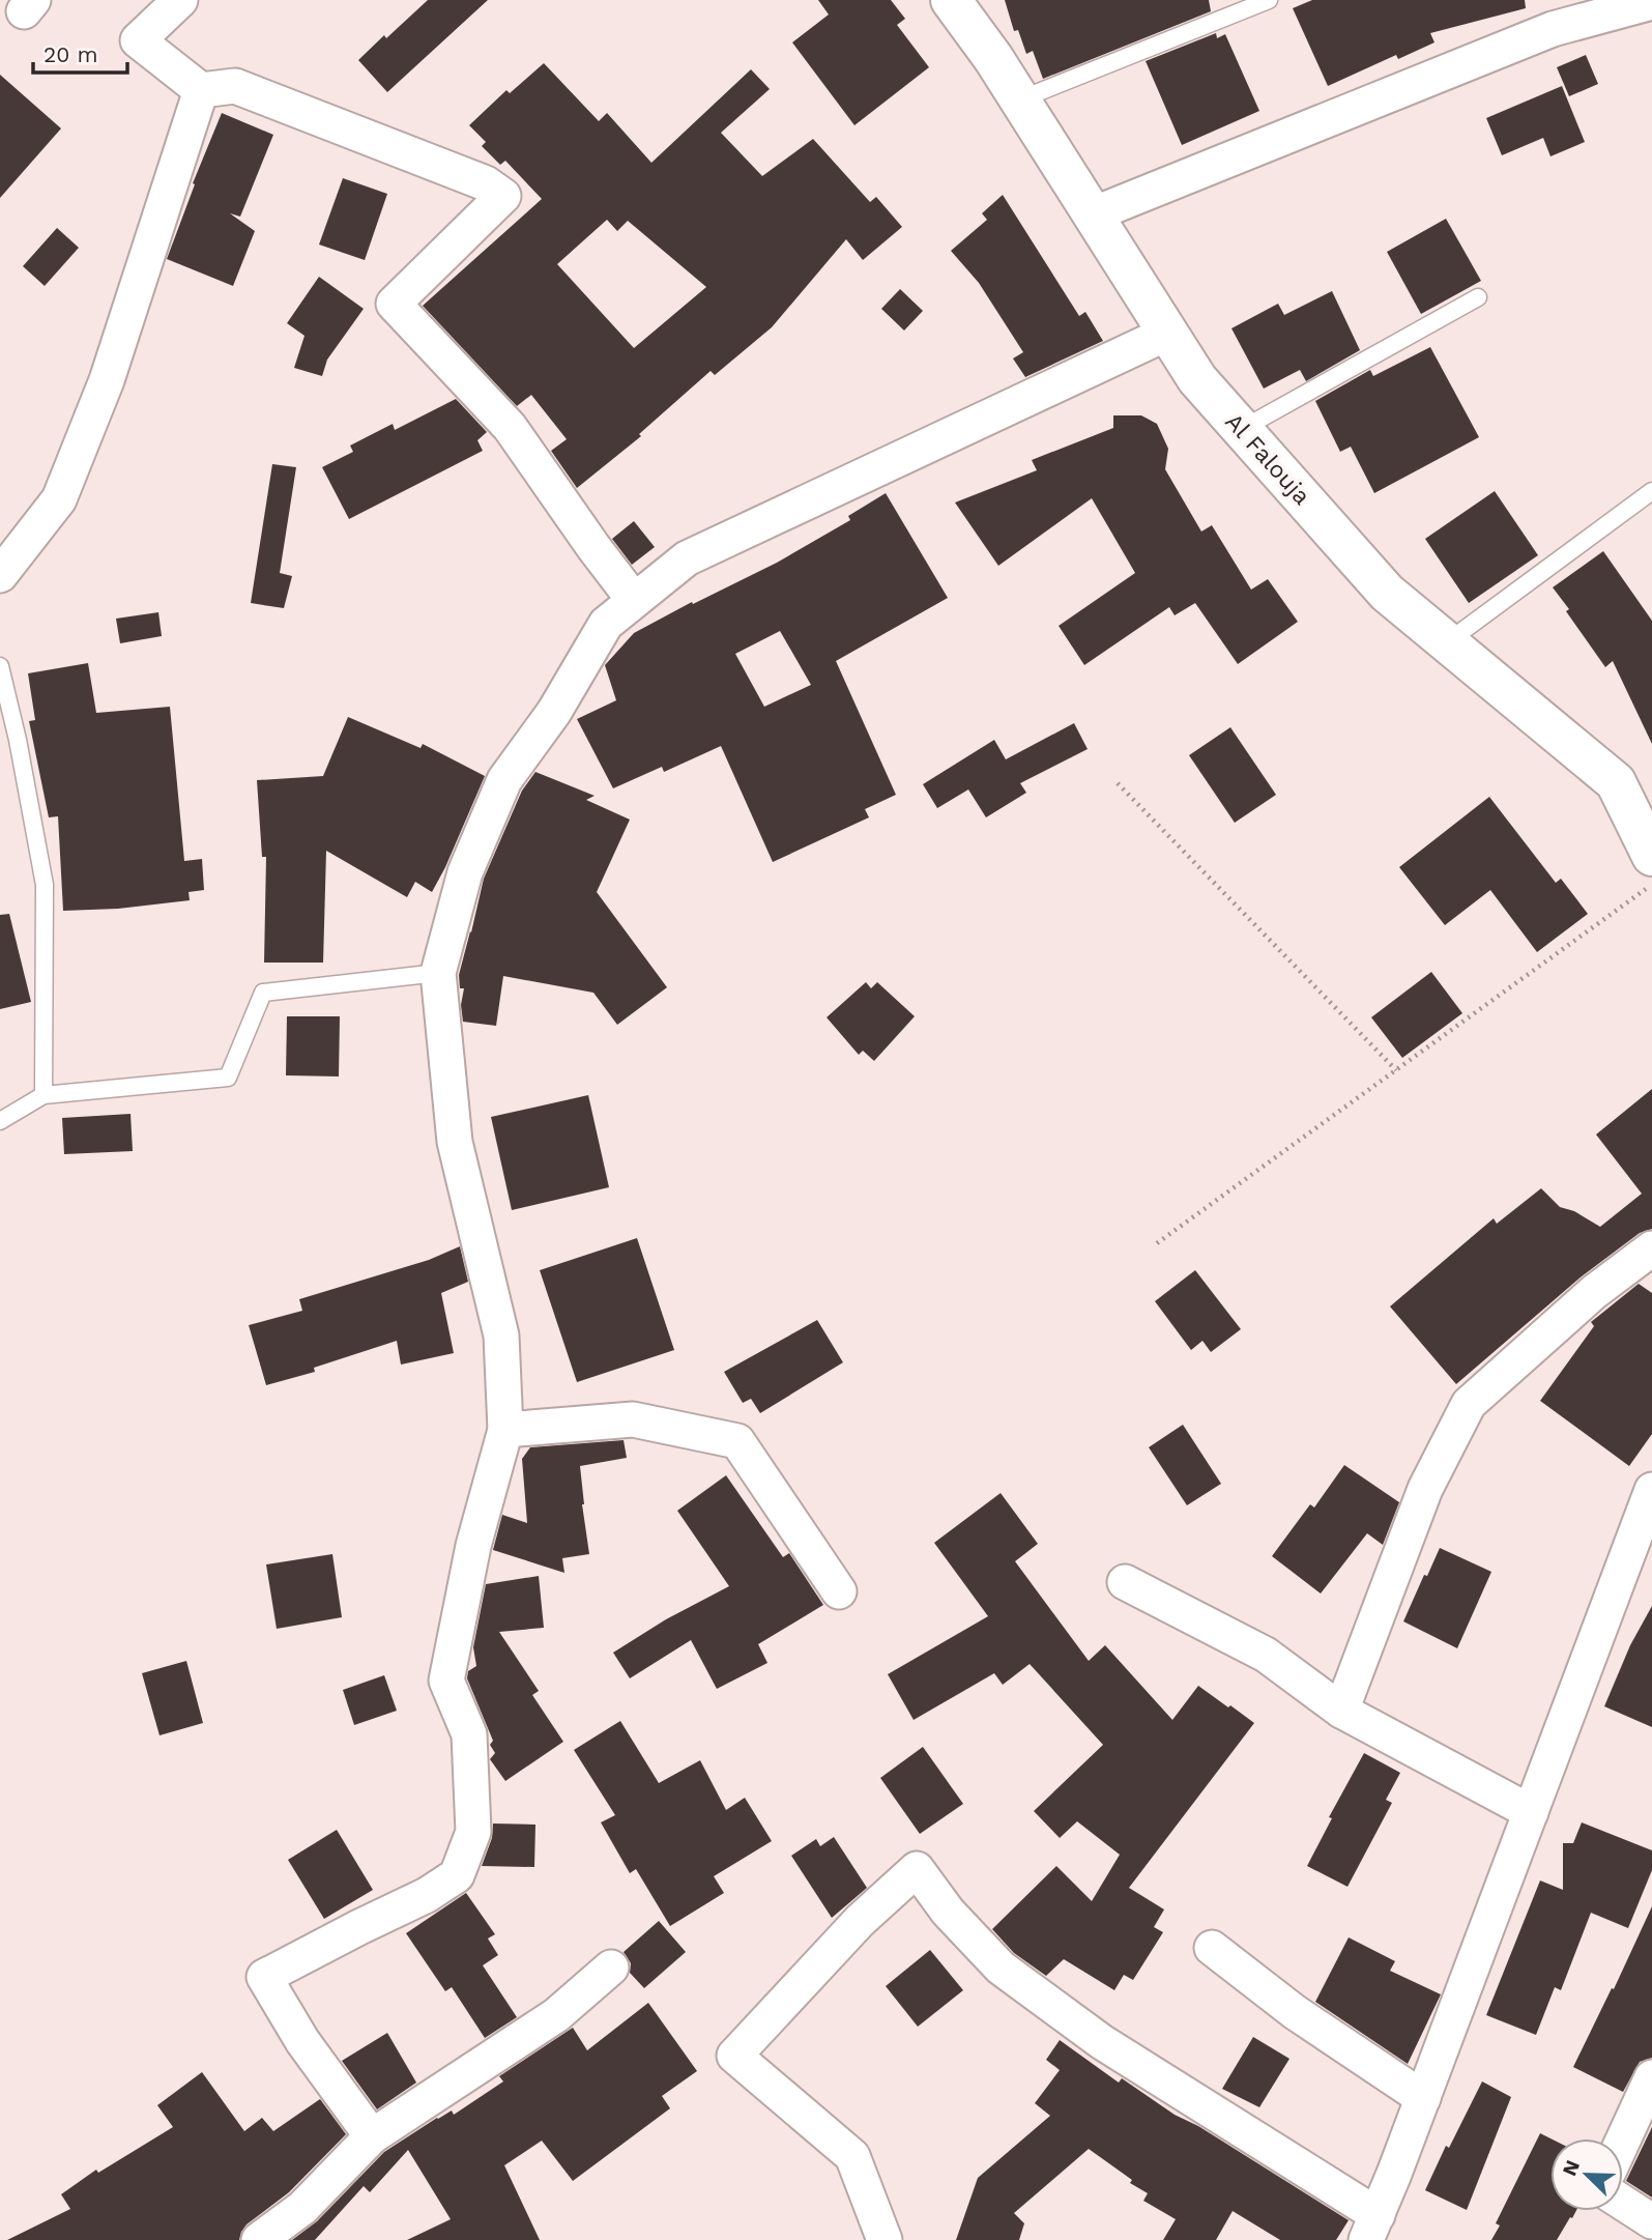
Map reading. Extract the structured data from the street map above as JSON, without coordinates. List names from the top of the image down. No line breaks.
{"streets":{"main road":["Al Falouja"]},"scale_bar":"20 m","north":"top left"}
